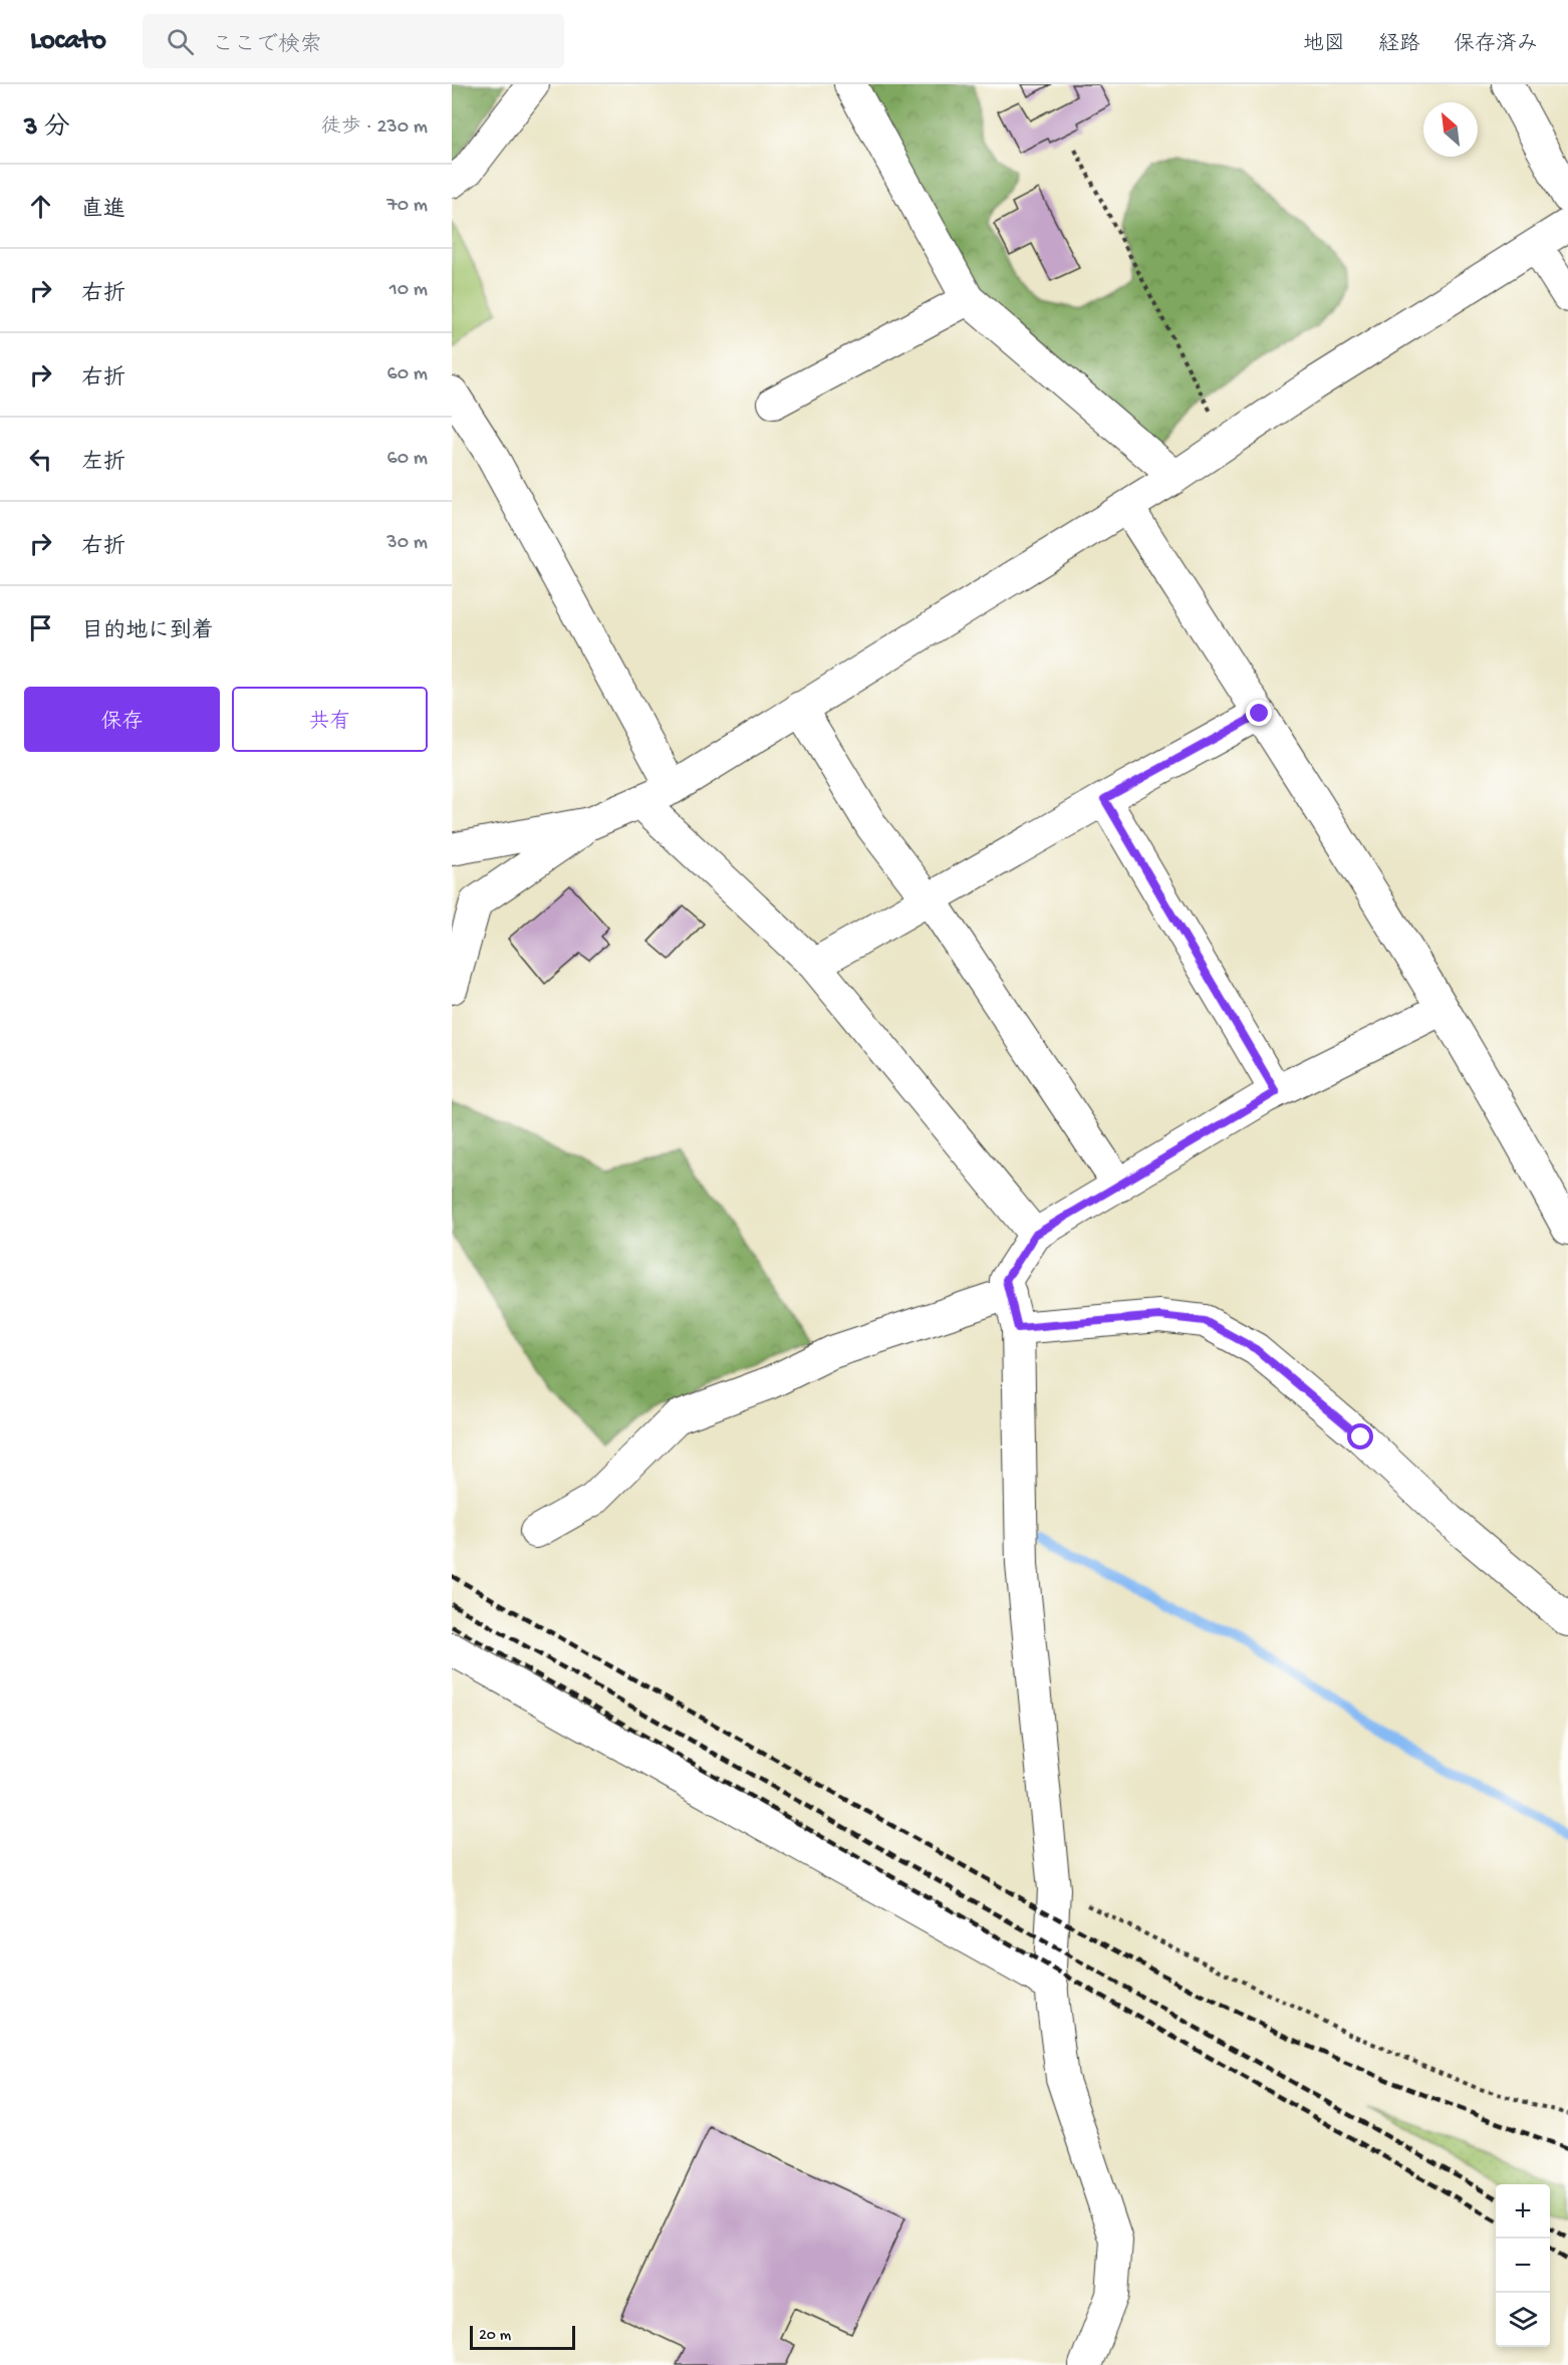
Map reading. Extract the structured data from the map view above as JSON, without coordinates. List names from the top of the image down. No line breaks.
{"scale_bar":"20 m","north":"top left","page":{"header":"Locato","search":"ここで検索","nav":["地図","経路","保存済み"],"heading":["3 分","徒歩 · 230 m"],"list":[["直進","70 m"],["右折","10 m"],["右折","60 m"],["左折","60 m"],["右折","30 m"],"目的地に到着"],"buttons":["保存","共有"],"map_buttons":["+","−"],"scale":"20 m"}}
